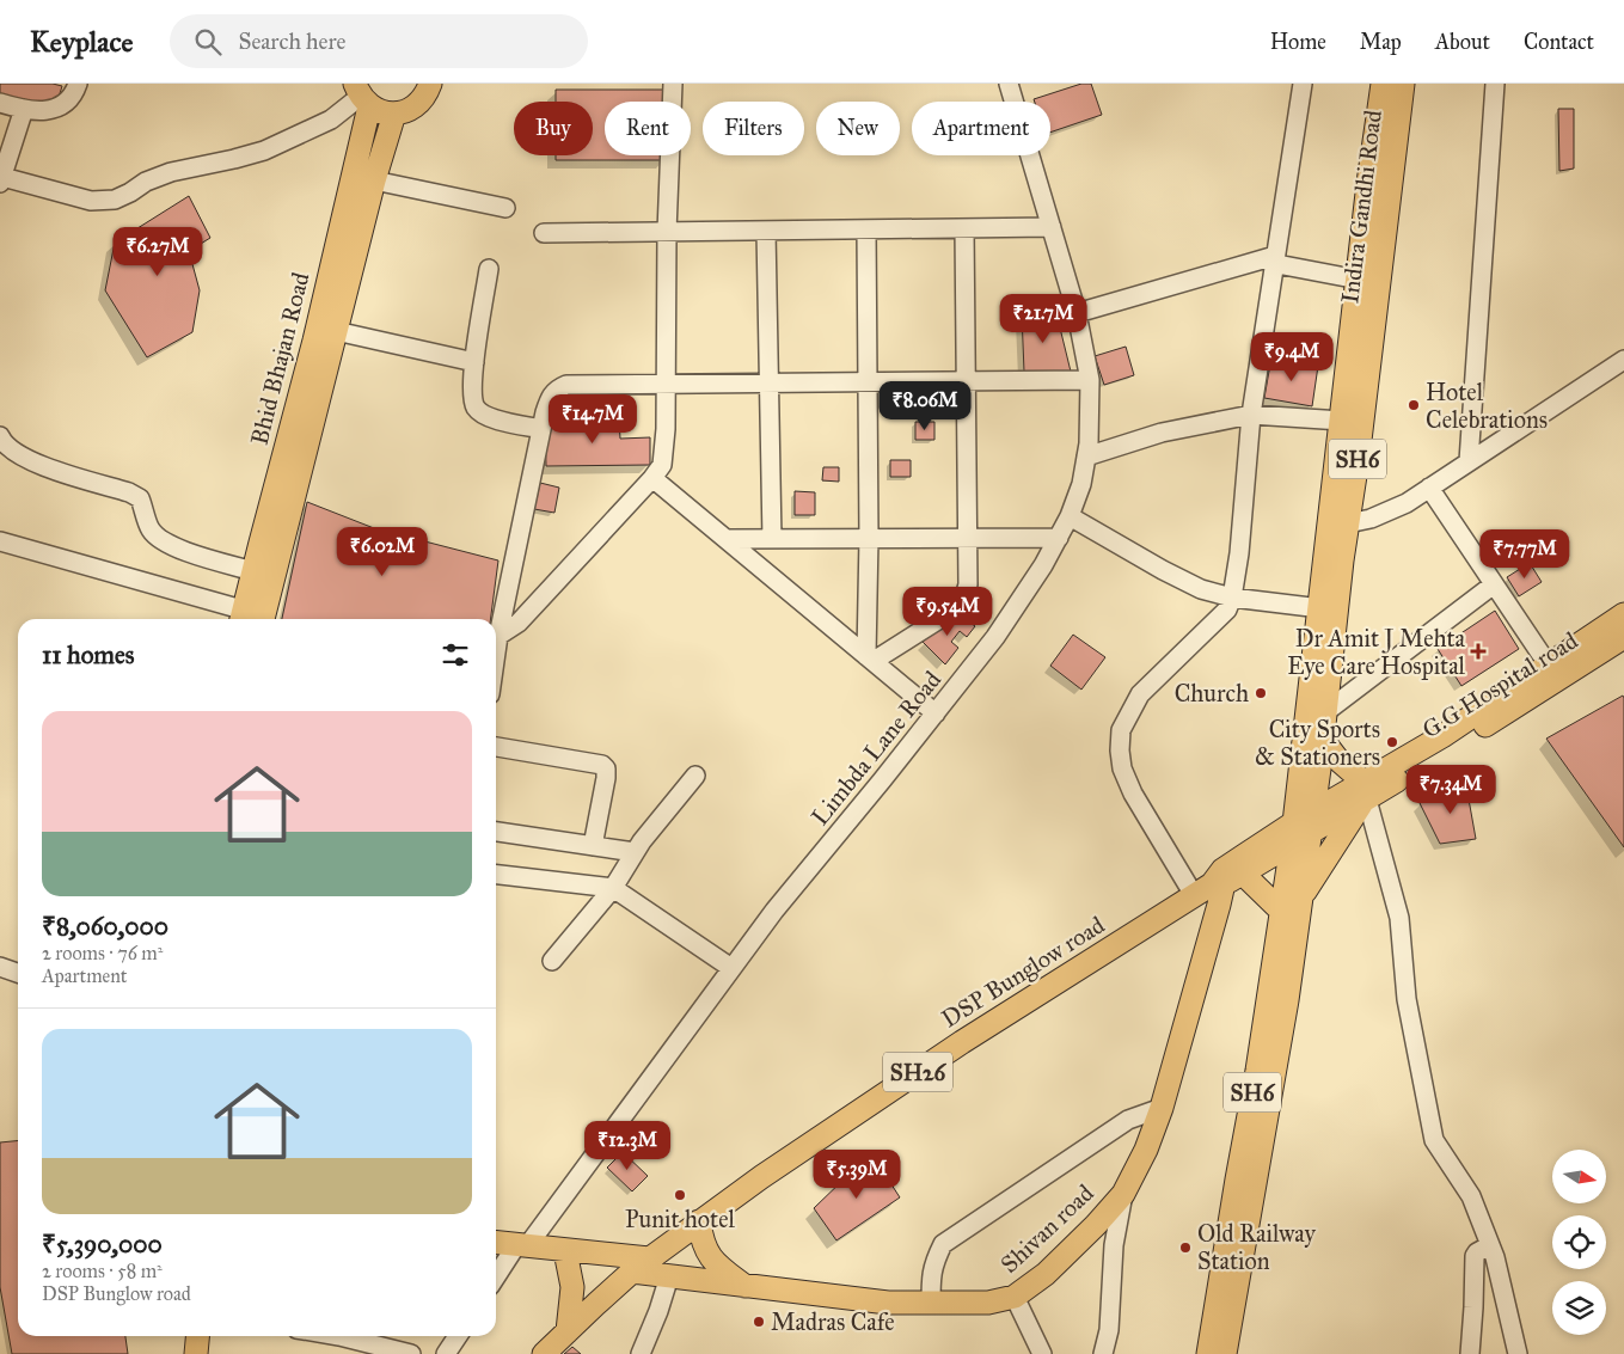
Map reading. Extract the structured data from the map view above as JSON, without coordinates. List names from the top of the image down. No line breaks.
{"streets":{"main road":["Indira Gandhi Road","Bhid Bhajan Road","SH6","G.G Hospital road","DSP Bunglow road","SH26","Shivan road"],"street":["Limbda Lane Road"]},"crossings":[["Indira Gandhi Road","SH6"],["Indira Gandhi Road","G.G Hospital road"],["Indira Gandhi Road","DSP Bunglow road"],["SH6","G.G Hospital road"],["SH6","DSP Bunglow road"],["G.G Hospital road","DSP Bunglow road"],["Limbda Lane Road","Shivan road"],["DSP Bunglow road","SH26"],["DSP Bunglow road","Shivan road"],["SH26","Shivan road"]],"places":{"other":["Hotel Celebrations","Church","City Sports & Stationers","Punit hotel","Old Railway Station","Madras Cafe"],"health":["Dr Amit J Mehta Eye Care Hospital"]},"north":"right","page":{"header":"Keyplace","search":"Search here","nav":["Home","Map","About","Contact"],"chip":["Buy","Rent","Filters","New","Apartment"],"price":["₹6.27M","₹21.7M","₹9.4M","₹8.06M","₹14.7M","₹6.02M","₹7.77M","₹9.54M","₹7.34M","₹12.3M","₹5.39M"],"heading":"11 homes","list":[{"name":"₹8,060,000","note":"2 rooms · 76 m² · Apartment"},{"name":"₹5,390,000","note":"2 rooms · 58 m² · DSP Bunglow road"}]}}
